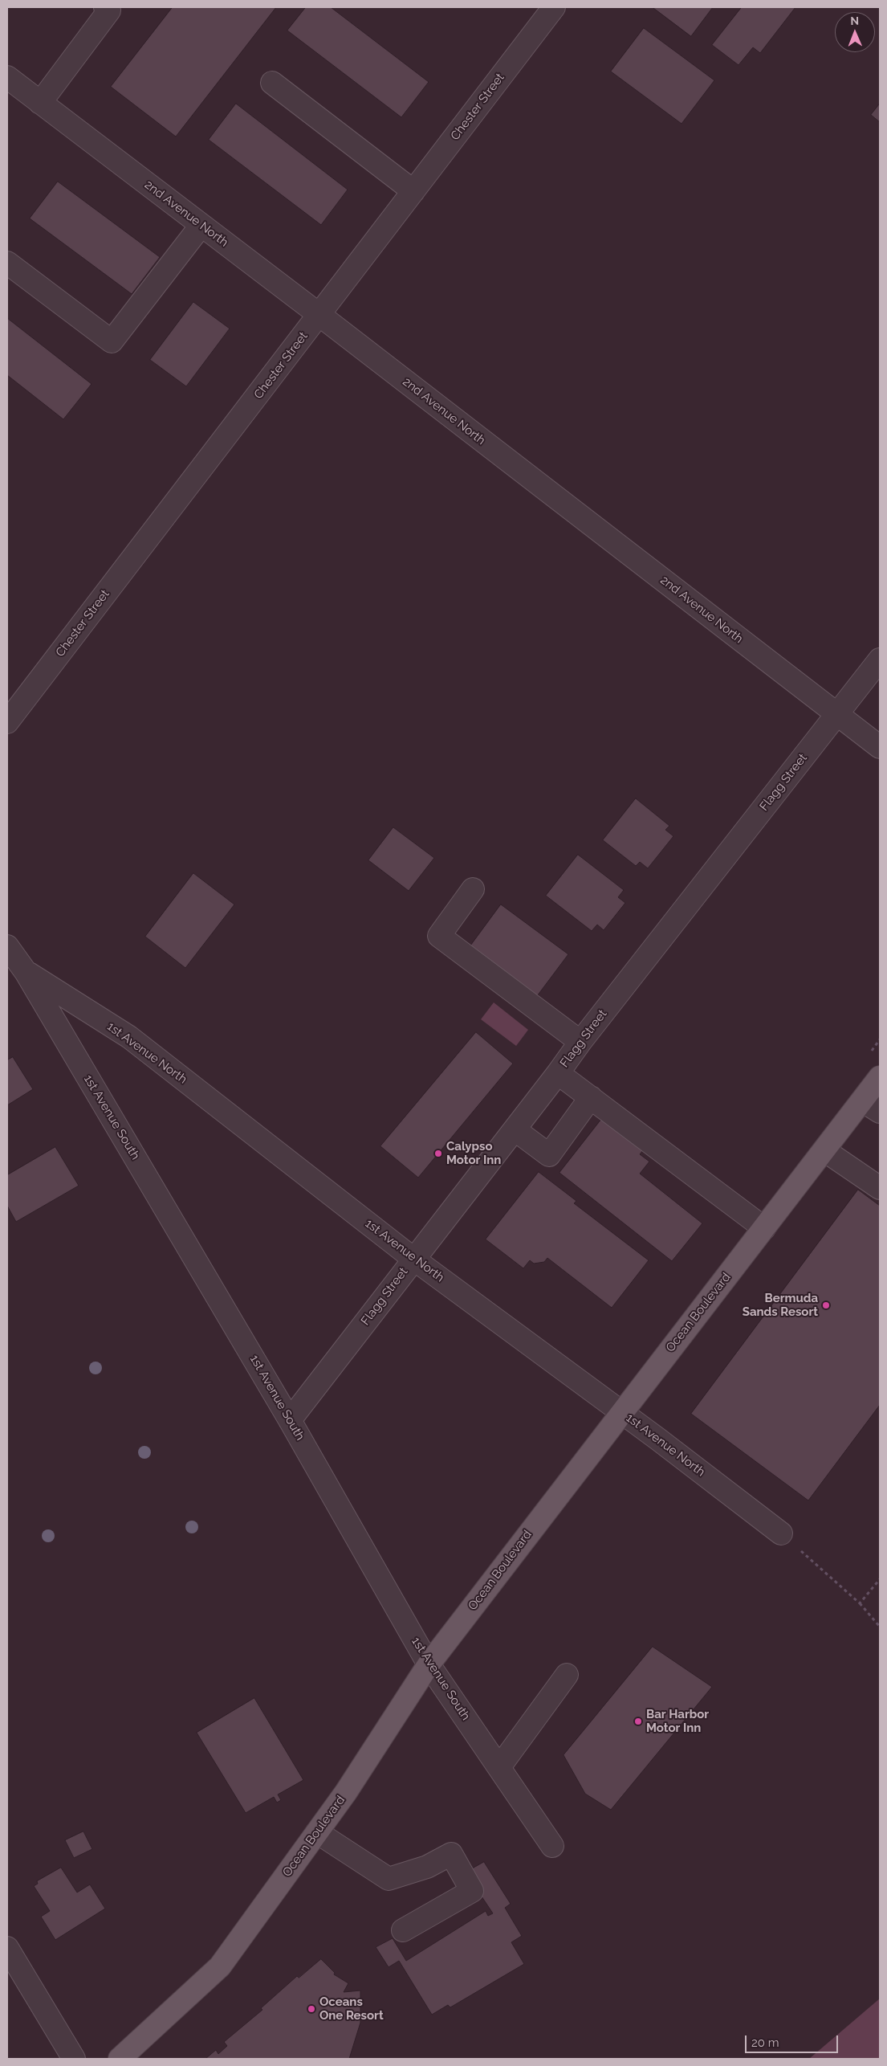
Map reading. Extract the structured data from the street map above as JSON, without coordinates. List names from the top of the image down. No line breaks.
{"streets":{"main road":["Ocean Boulevard"],"street":["Chester Street","2nd Avenue North","Flagg Street","1st Avenue North","1st Avenue South"]},"crossings":[["Chester Street","2nd Avenue North"],["2nd Avenue North","Flagg Street"],["Flagg Street","1st Avenue North"],["Flagg Street","1st Avenue South"],["1st Avenue North","1st Avenue South"],["1st Avenue North","Ocean Boulevard"],["1st Avenue South","Ocean Boulevard"]],"places":["Calypso Motor Inn","Bermuda Sands Resort","Bar Harbor Motor Inn","Oceans One Resort"],"scale_bar":"20 m","north":"top"}
